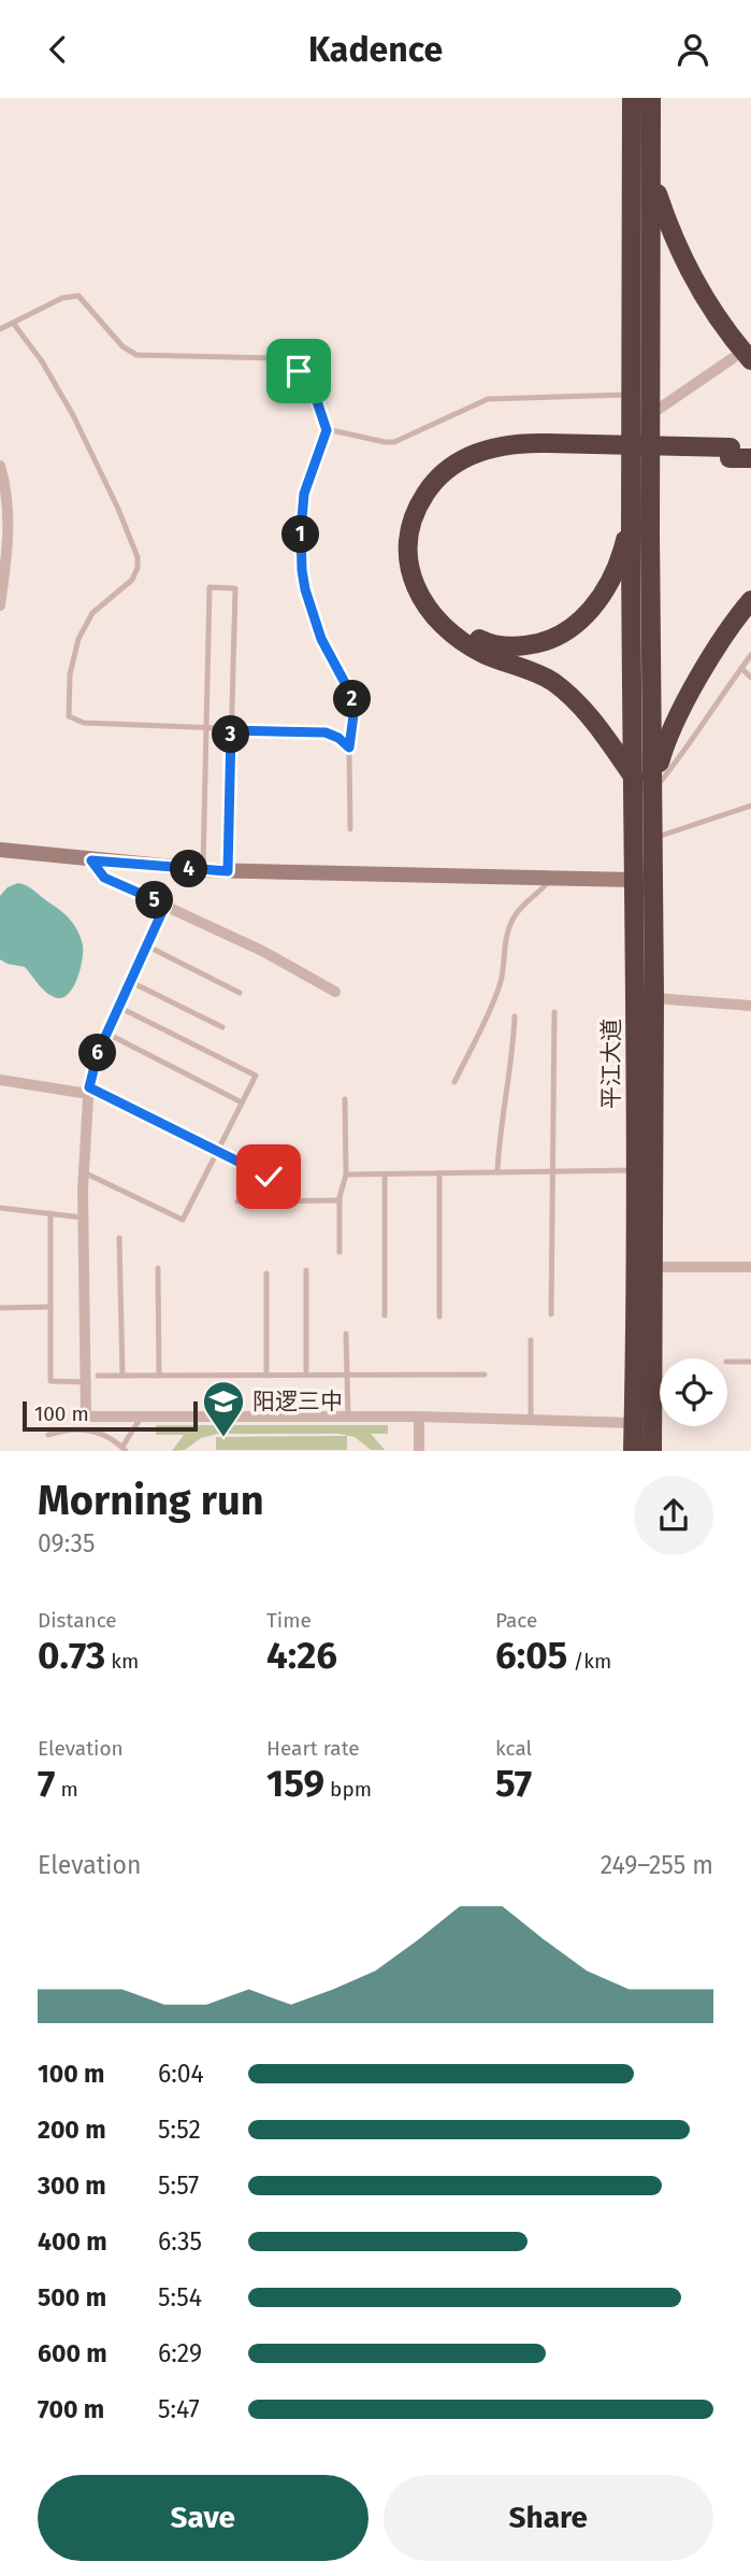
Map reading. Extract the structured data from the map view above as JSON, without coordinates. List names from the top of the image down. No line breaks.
{"streets":{"highway":["平江大道"]},"places":{"school or university":["阳逻三中"]},"scale_bar":"100 m","page":{"header":"Kadence","pins":["1","2","3","4","5","6"],"scale":"100 m","heading":["Morning run","09:35"],"stats":[["Distance","0.73 km"],["Time","4:26"],["Pace","6:05 /km"],["Elevation","7 m"],["Heart rate","159 bpm"],["kcal","57"]],"chart":["Elevation","249–255 m"],"list":[{"name":"100 m","note":"6:04"},{"name":"200 m","note":"5:52"},{"name":"300 m","note":"5:57"},{"name":"400 m","note":"6:35"},{"name":"500 m","note":"5:54"},{"name":"600 m","note":"6:29"},{"name":"700 m","note":"5:47"}],"buttons":["Save","Share"]}}
